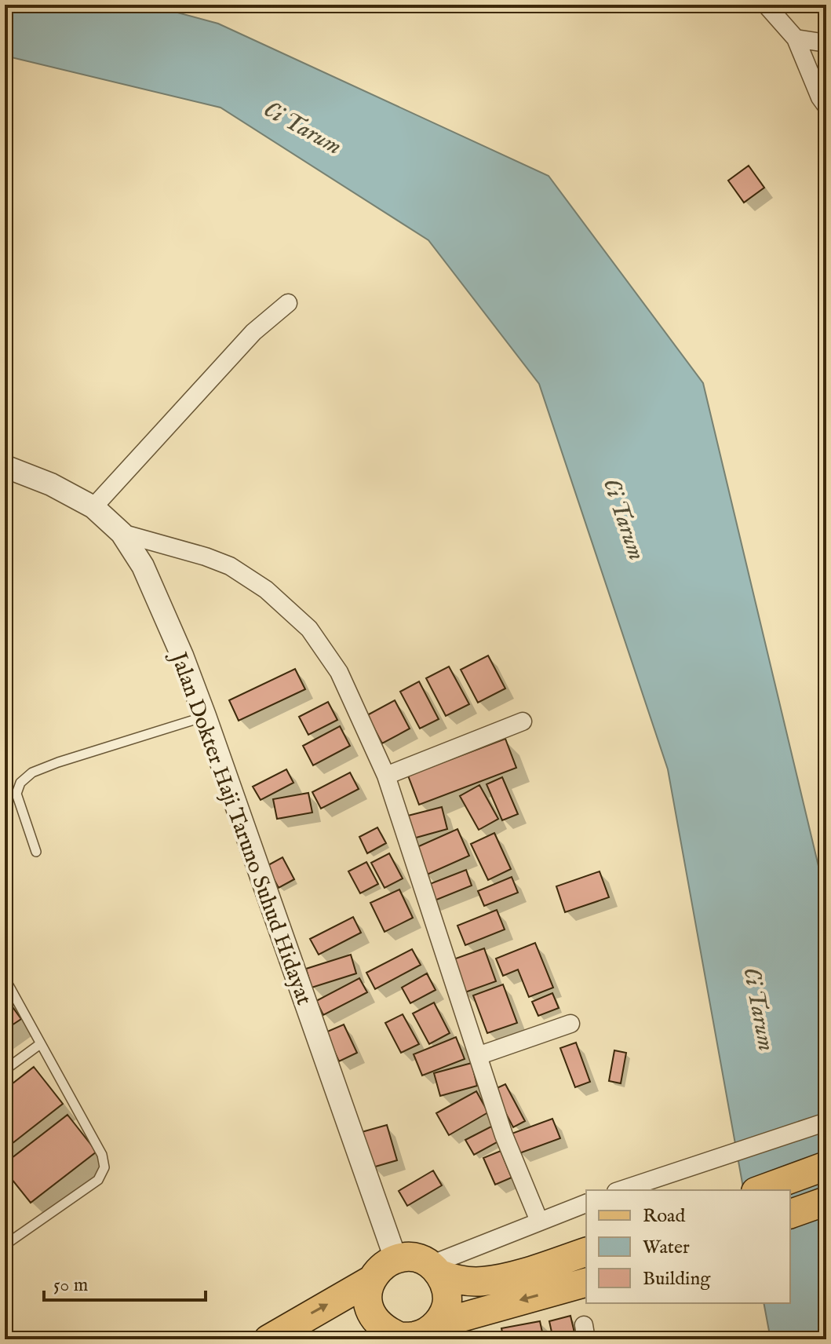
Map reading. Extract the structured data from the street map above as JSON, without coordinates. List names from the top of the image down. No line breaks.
{"streets":{"street":["Jalan Dokter Haji Taruno Suhud Hidayat"]},"water":["Ci Tarum"],"legend":["Road","Water","Building"],"scale_bar":"50 m"}
